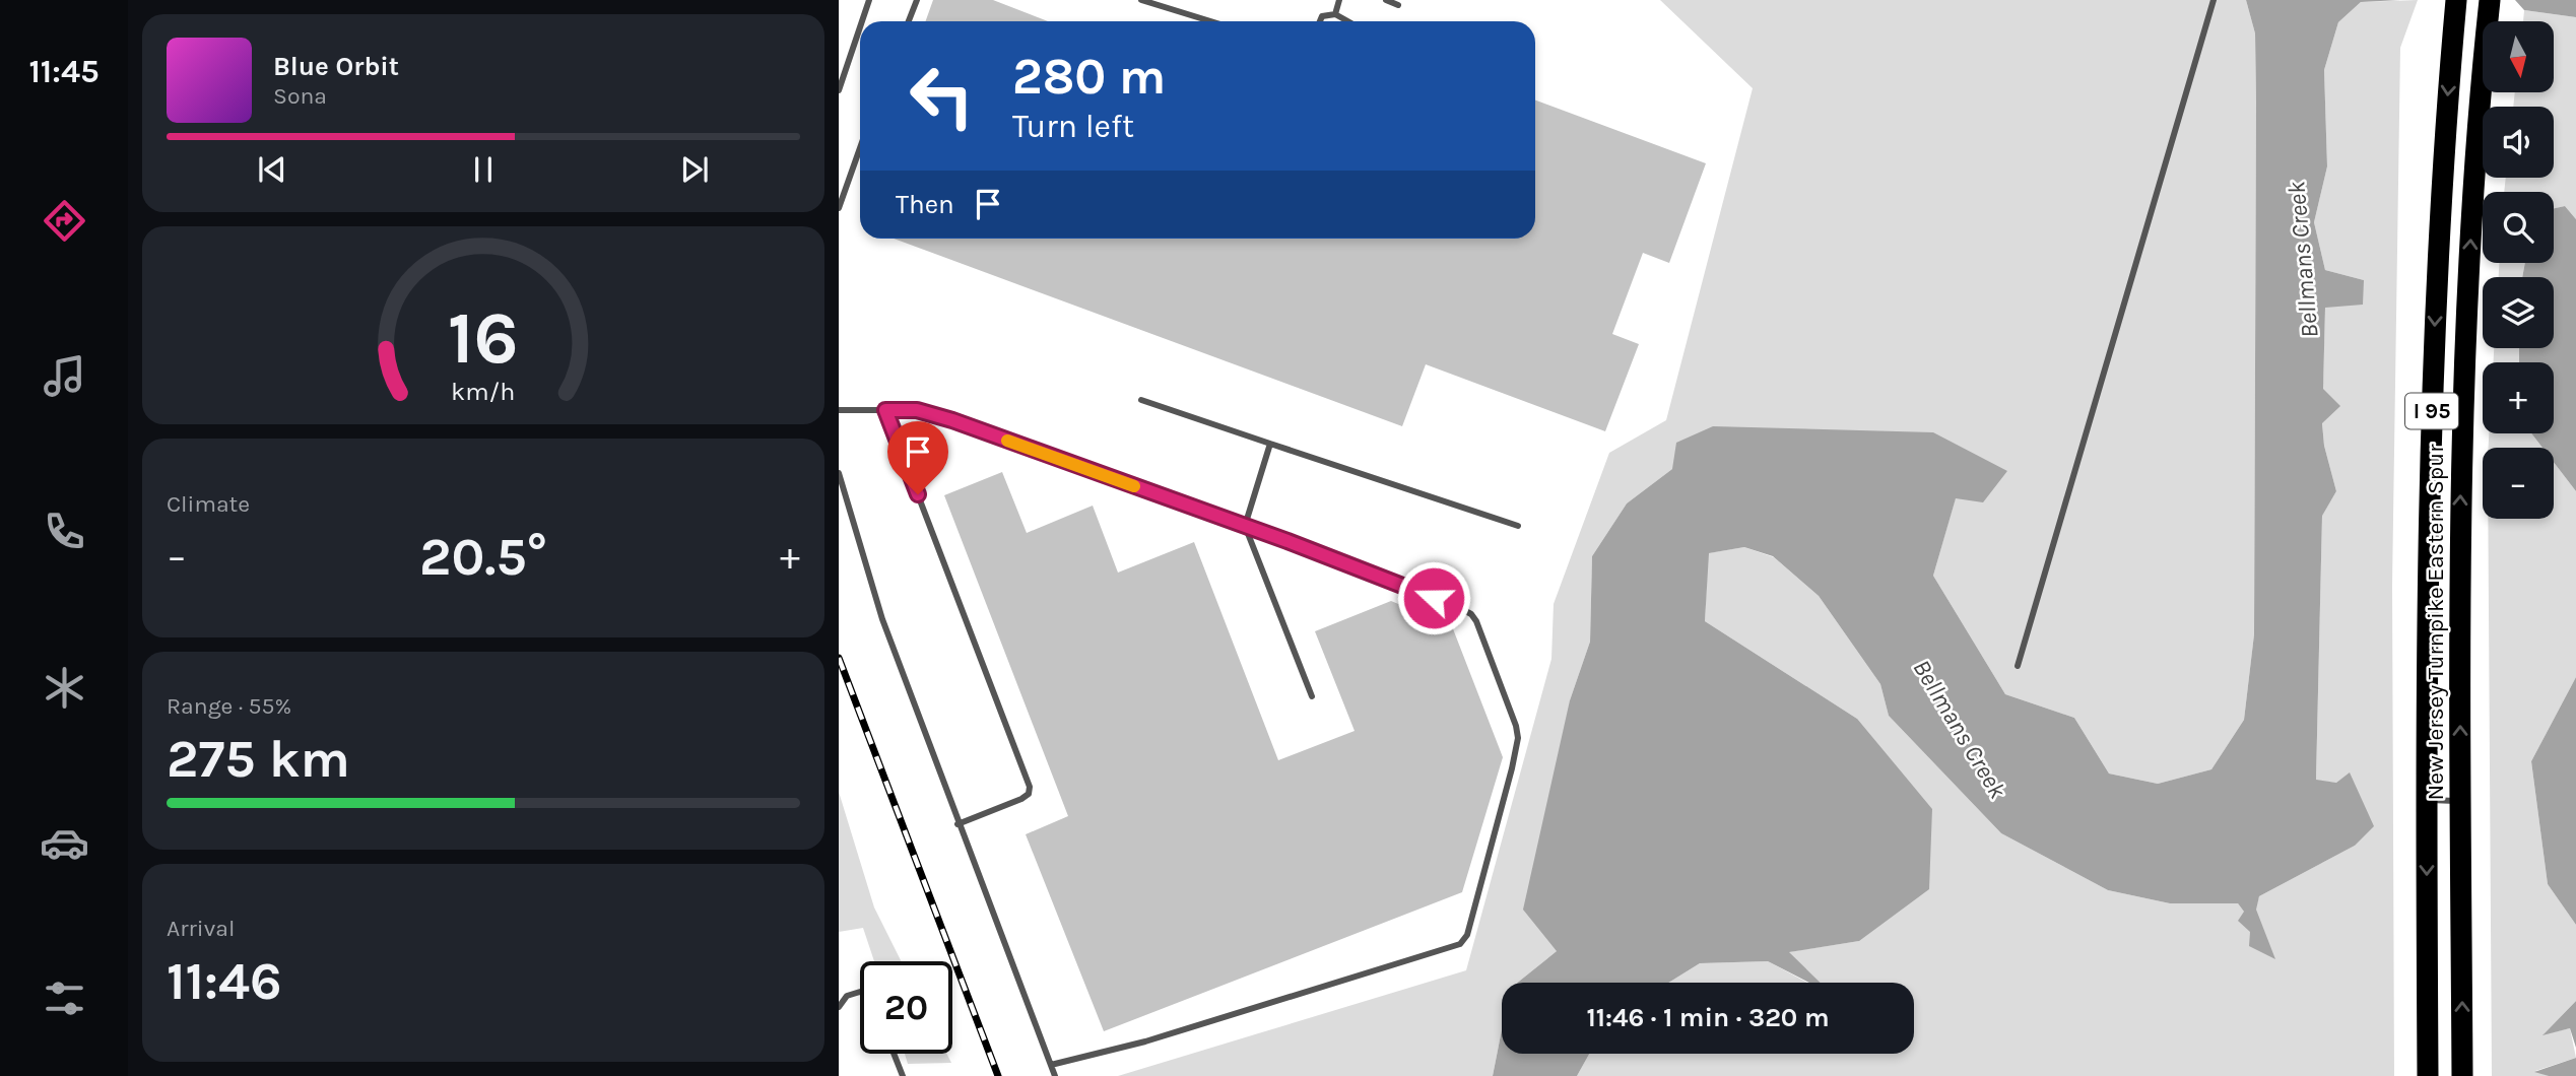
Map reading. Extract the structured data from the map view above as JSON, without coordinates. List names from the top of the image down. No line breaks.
{"streets":{"highway":["I 95","New Jersey Turnpike Eastern Spur"]},"water":["Bellmans Creek"],"north":"bottom","page":{"tabs":"11:45","map_buttons":["+","−"],"turn":["280 m","Turn left"],"song":["Blue Orbit","Sona"],"then":"Then","tile":["Climate",["Range · 55%","275 km"],["Arrival","11:46"]],"heat":["−","20.5°","+"],"limit":"20","trip":"11:46 · 1 min · 320 m","gauge":["16","km/h"]}}
